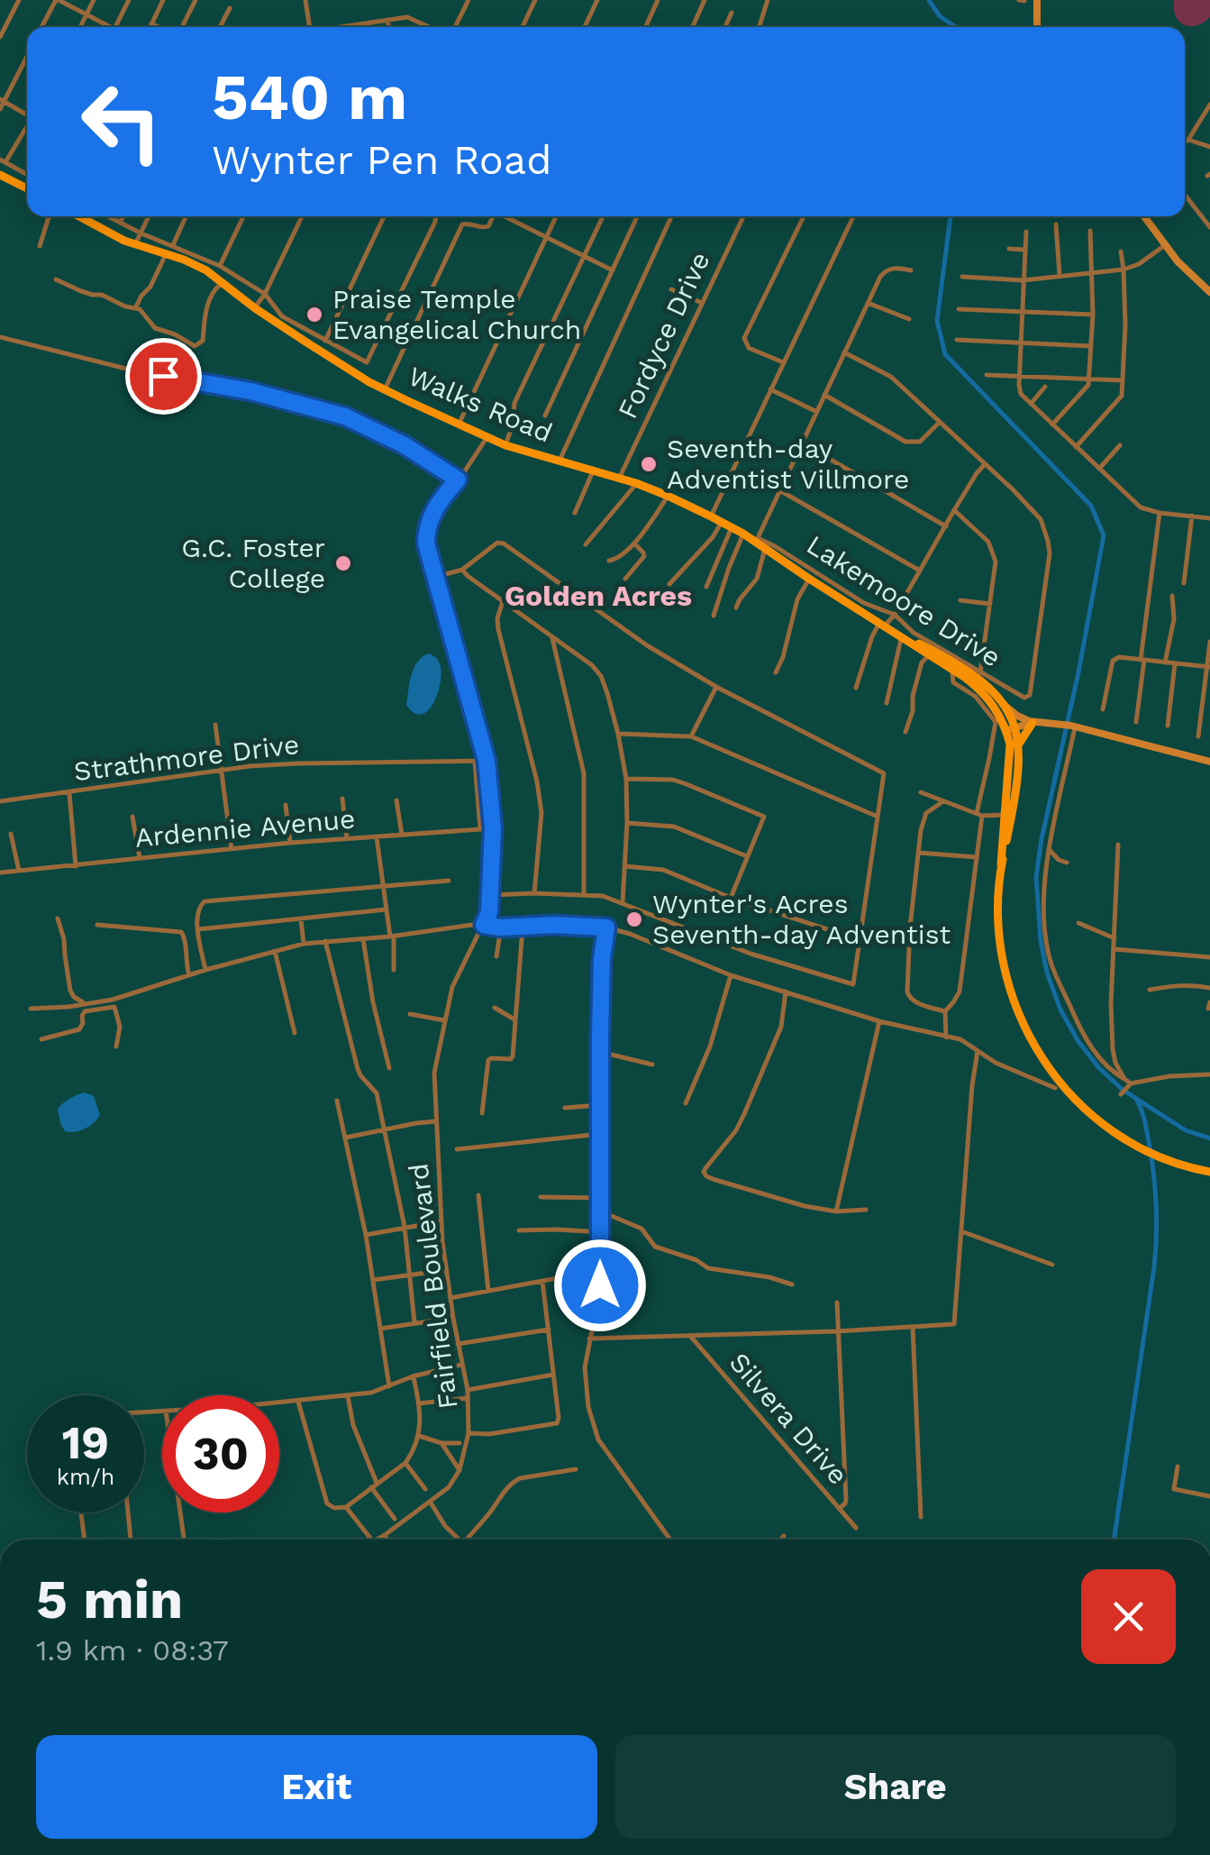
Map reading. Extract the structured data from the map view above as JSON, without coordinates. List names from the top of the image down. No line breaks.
{"streets":{"main road":["Walks Road"],"street":["Fordyce Drive","Lakemoore Drive","Strathmore Drive","Ardennie Avenue","Fairfield Boulevard","Silvera Drive"]},"crossings":[["Fordyce Drive","Walks Road"],["Walks Road","Lakemoore Drive"],["Walks Road","Fairfield Boulevard"],["Strathmore Drive","Fairfield Boulevard"],["Ardennie Avenue","Fairfield Boulevard"]],"districts":["Golden Acres"],"places":["Praise Temple Evangelical Church","Seventh-day Adventist Villmore","G.C. Foster College","Wynter's Acres Seventh-day Adventist"],"page":{"turn":["540 m","Wynter Pen Road"],"speed":"19 km/h","limit":"30","heading":["5 min","1.9 km · 08:37"],"buttons":["Exit","Share"]}}
